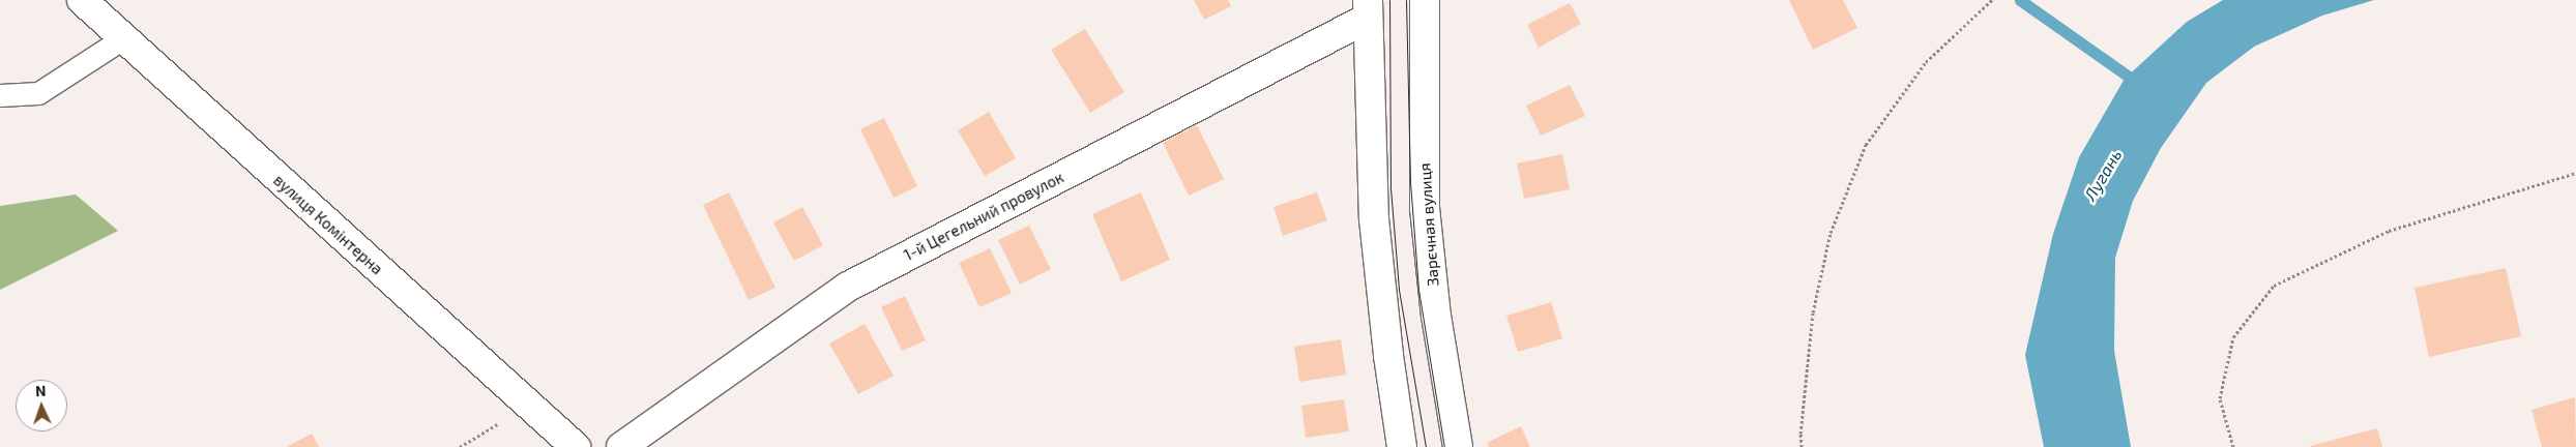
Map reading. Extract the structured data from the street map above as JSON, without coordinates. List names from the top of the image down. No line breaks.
{"streets":{"street":["1-й Цегельний провулок","вулиця Комінтерна","Зарєчная вулиця"]},"water":["Лугань"],"north":"top"}
